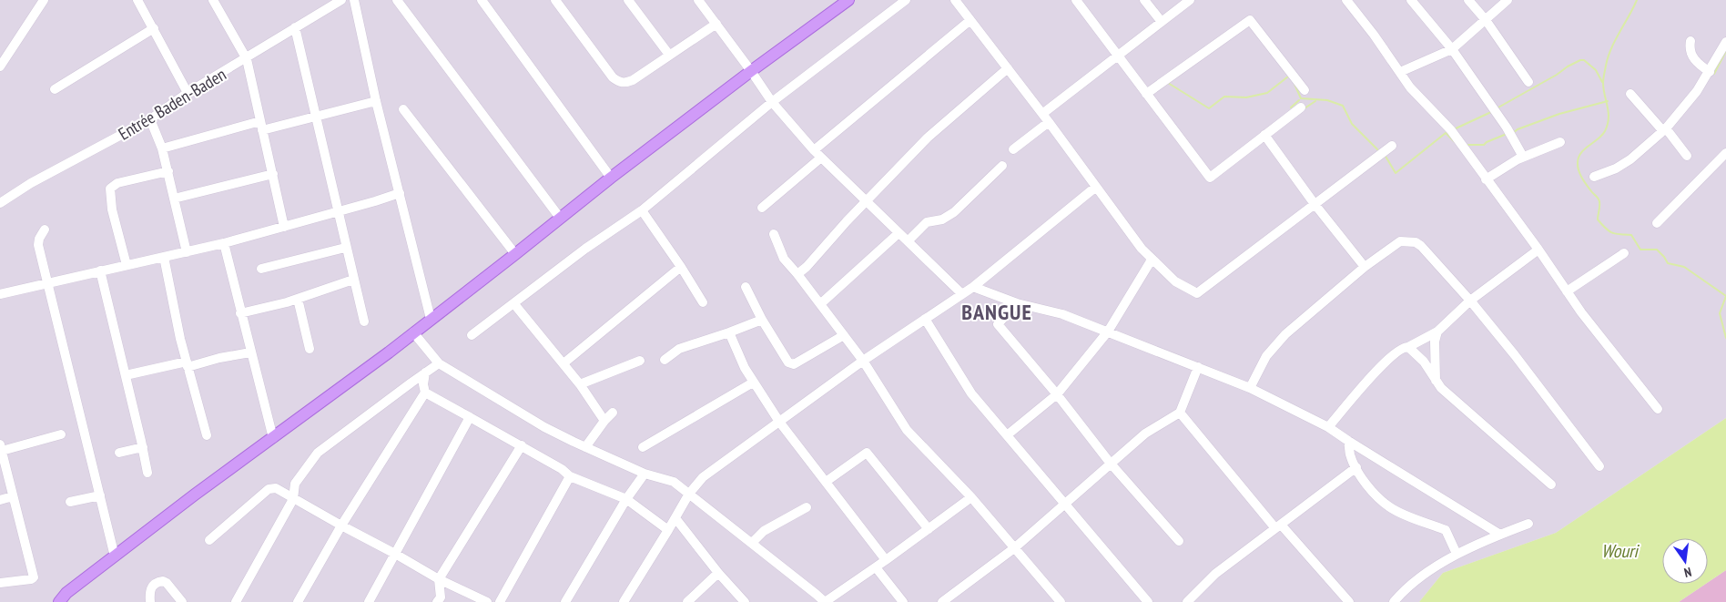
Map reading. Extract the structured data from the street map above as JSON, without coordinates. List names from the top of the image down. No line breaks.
{"streets":{"street":["Entrée Baden-Baden"]},"districts":["BANGUE"],"water":["Wouri"],"north":"bottom"}
